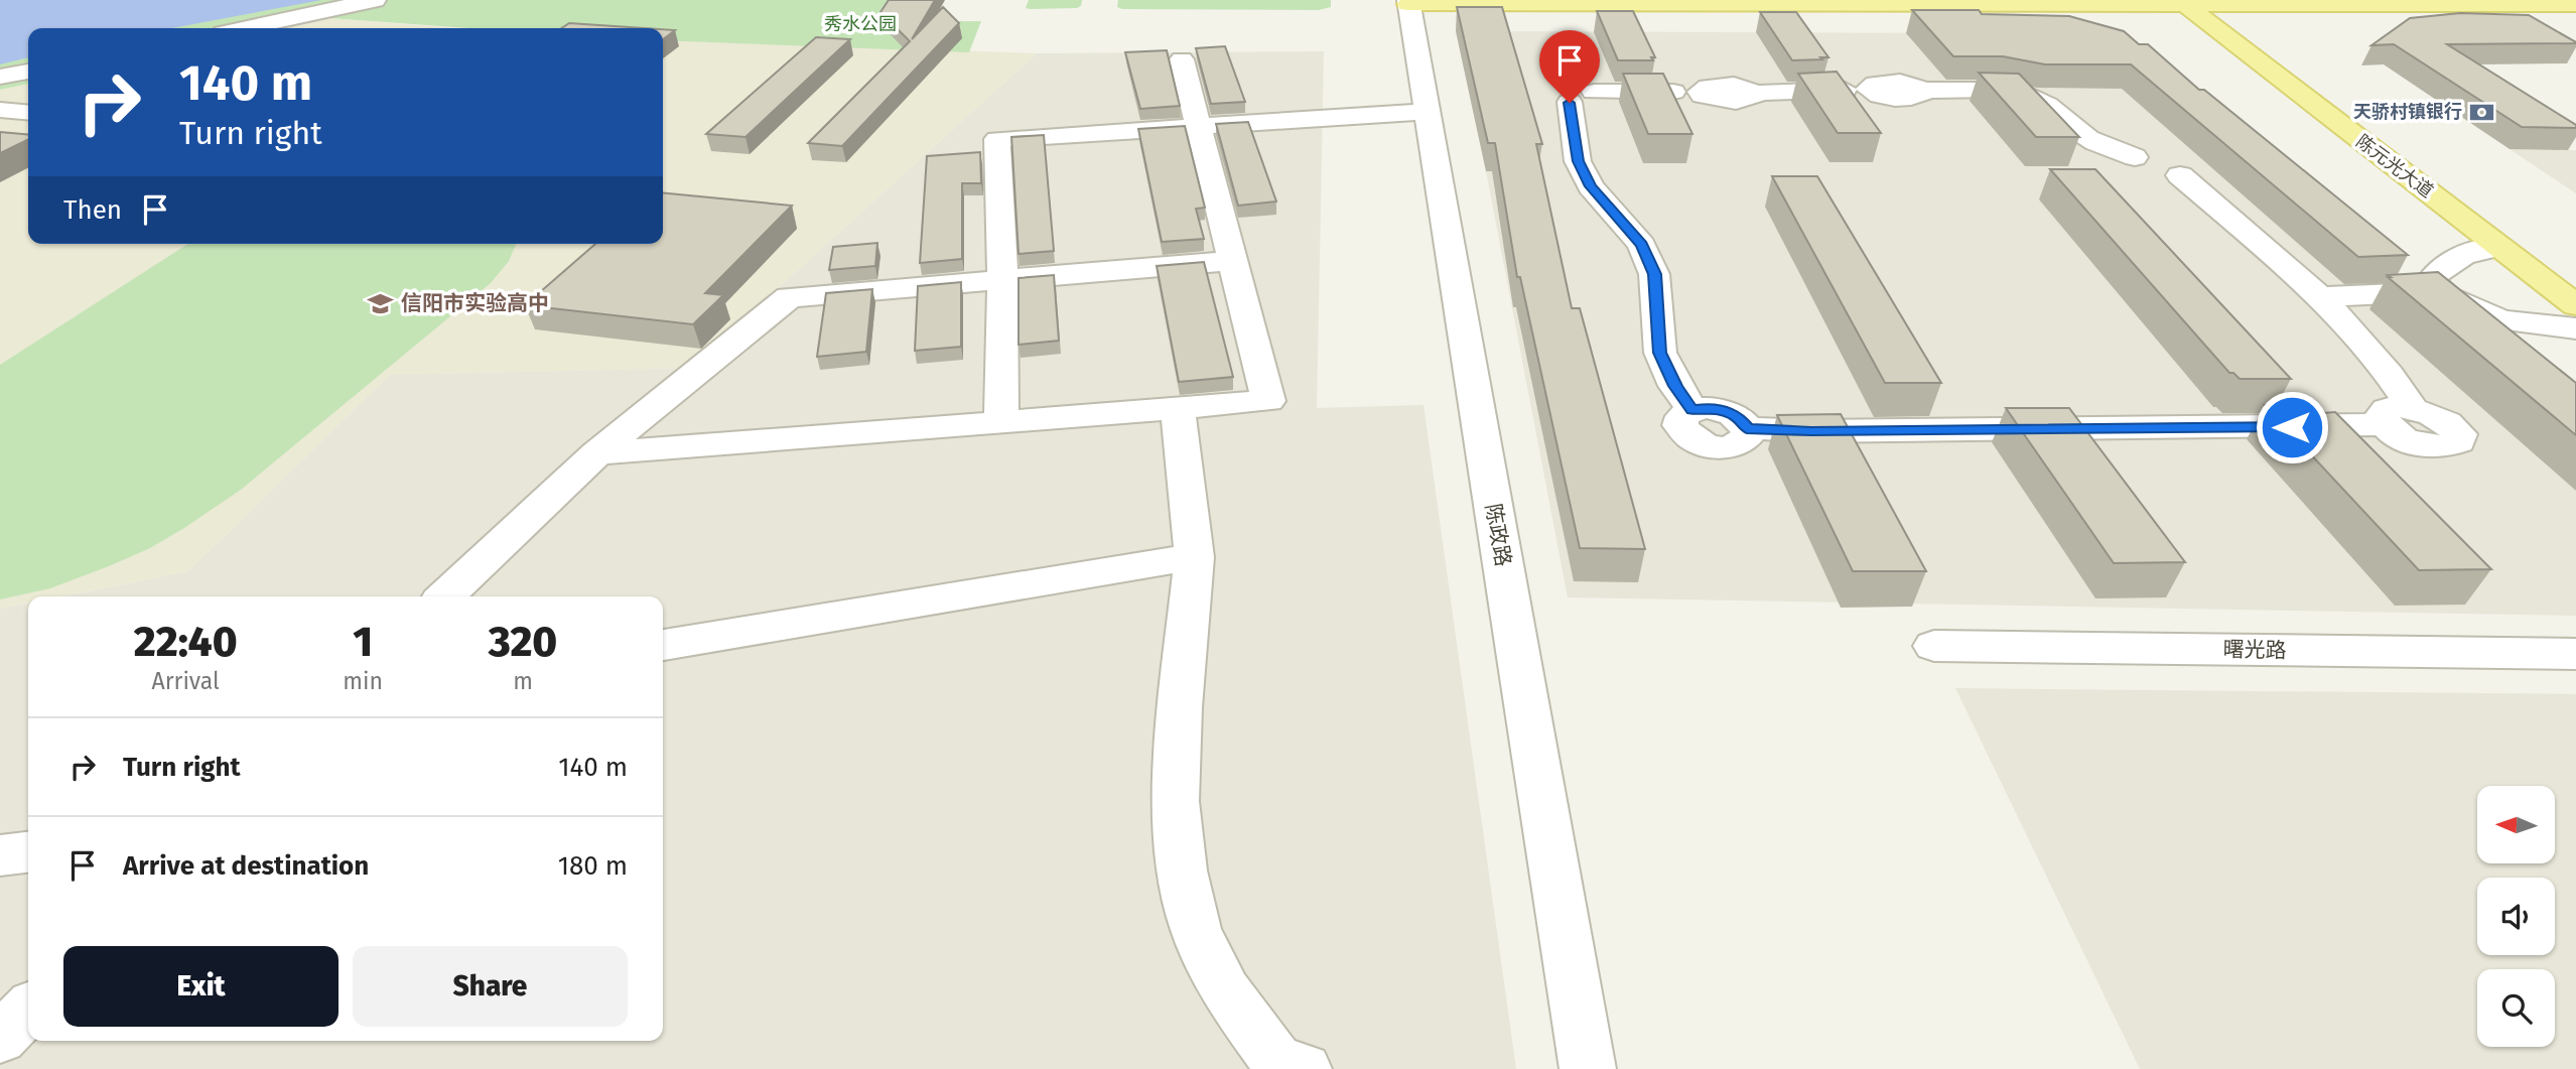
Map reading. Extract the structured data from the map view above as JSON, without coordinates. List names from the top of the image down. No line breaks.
{"streets":{"main road":["陈元光大道"],"street":["陈政路","曙光路"]},"parks":["秀水公园"],"places":{"bank":["天骄村镇银行"],"school or university":["信阳市实验高中"]},"north":"left","page":{"turn":["140 m","Turn right"],"then":"Then","eta":["22:40","Arrival","1","min","320","m"],"list":[{"name":"Turn right","value":"140 m"},{"name":"Arrive at destination","value":"180 m"}],"buttons":["Exit","Share"]}}
